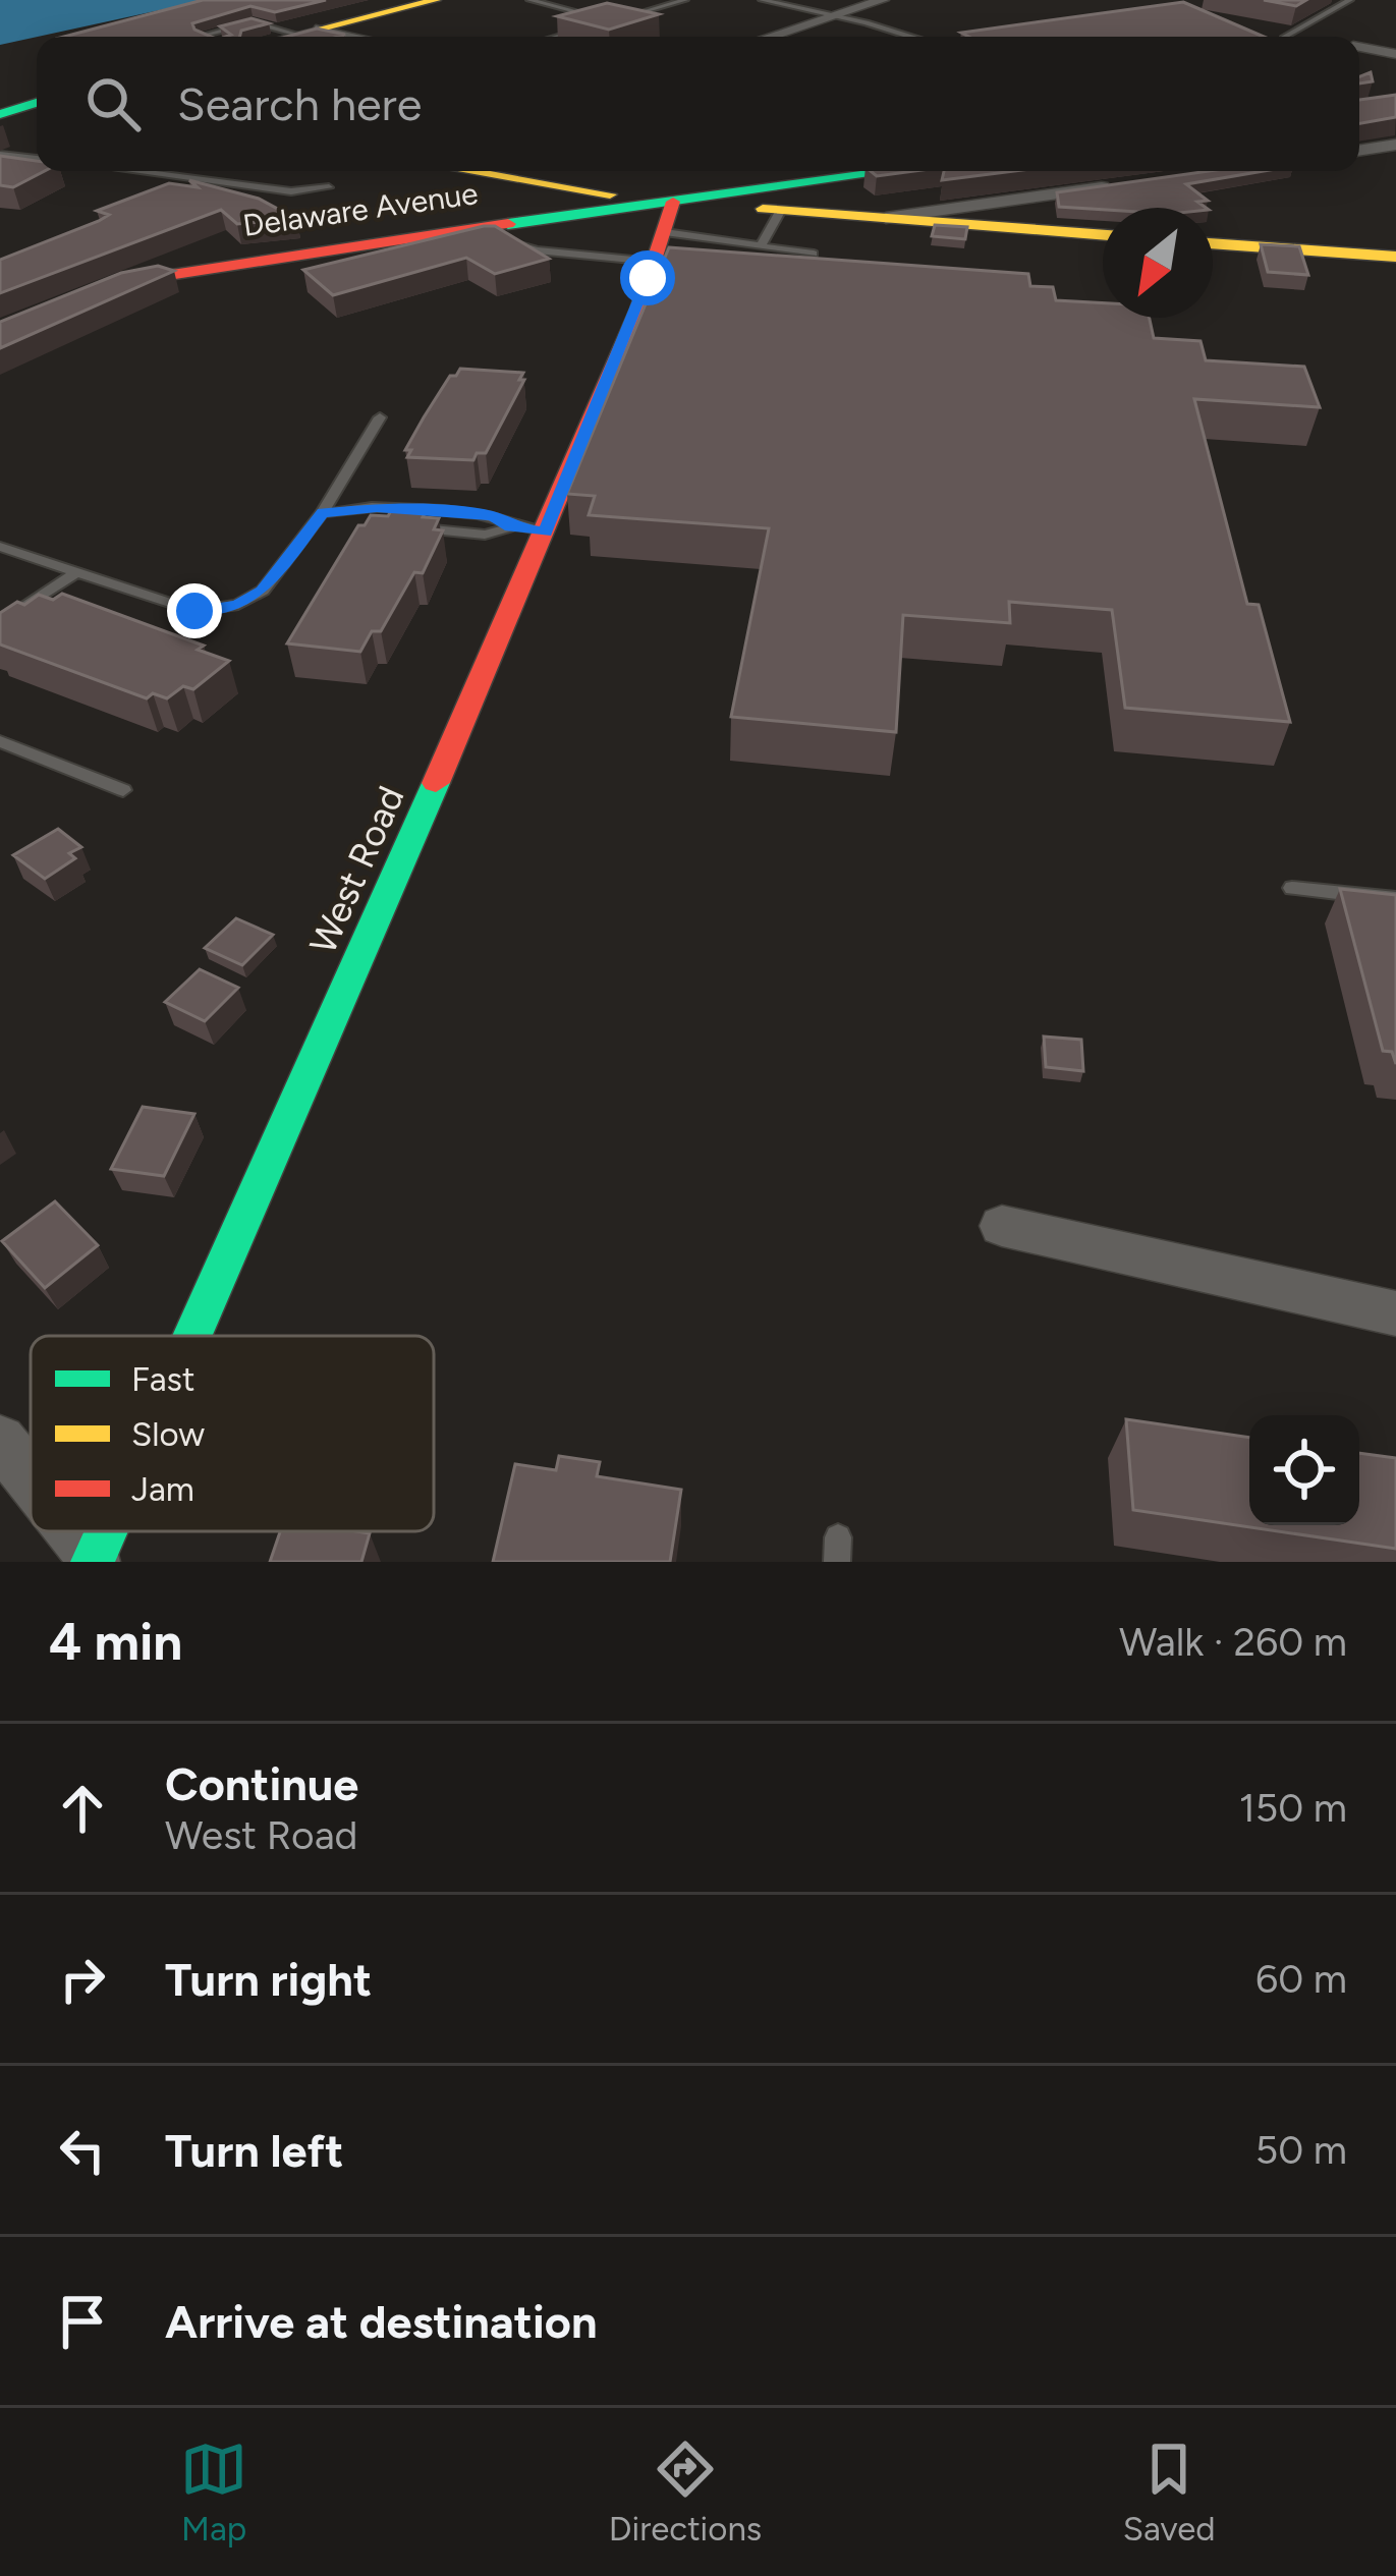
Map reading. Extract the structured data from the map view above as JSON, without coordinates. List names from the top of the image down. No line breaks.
{"streets":{"street":["Delaware Avenue","West Road"]},"crossings":[["Delaware Avenue","West Road"]],"legend":["Fast","Slow","Jam"],"north":"bottom left","page":{"search":"Search here","heading":["4 min","Walk · 260 m"],"list":[["Continue","West Road","150 m"],["Turn right","60 m"],["Turn left","50 m"],"Arrive at destination"],"nav":["Map","Directions","Saved"]}}
